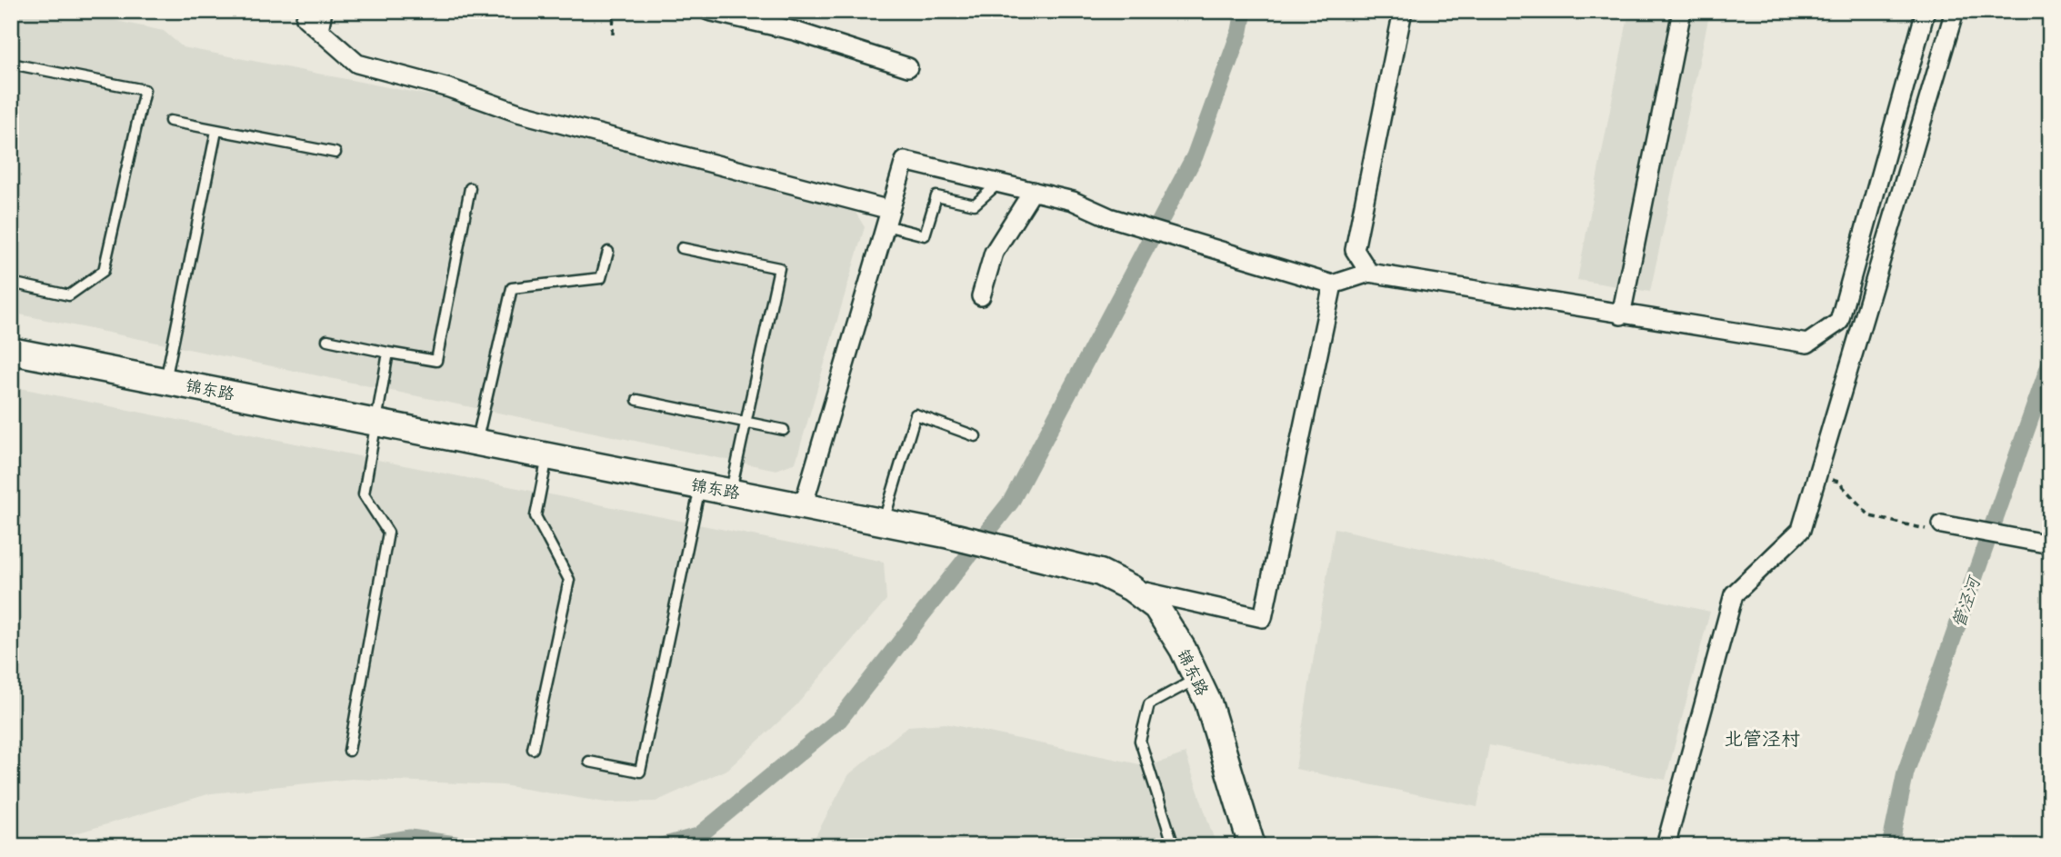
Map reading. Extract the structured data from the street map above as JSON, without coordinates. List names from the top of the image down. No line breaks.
{"streets":{"main road":["锦东路"]},"districts":["北管泾村"],"water":["管泾河"]}
